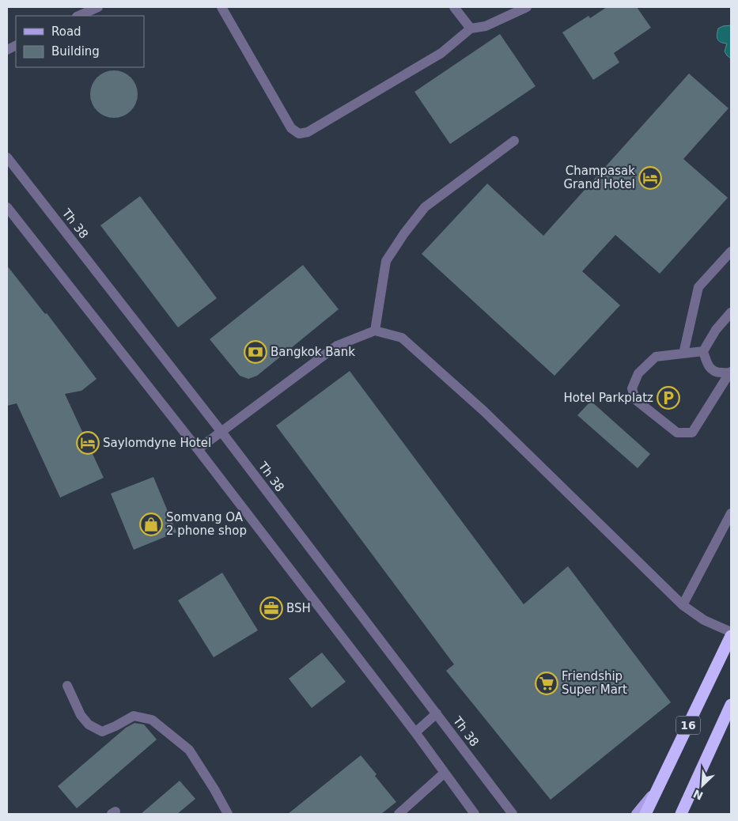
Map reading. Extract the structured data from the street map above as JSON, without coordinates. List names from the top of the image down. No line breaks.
{"streets":{"highway":["16"],"street":["Th 38"]},"places":{"hotel":["Champasak Grand Hotel","Saylomdyne Hotel"],"bank":["Bangkok Bank"],"parking":["Hotel Parkplatz"],"shop":["Somvang OA 2 phone shop"],"office":["BSH"],"supermarket":["Friendship Super Mart"]},"legend":["Road","Building"],"north":"bottom left"}
